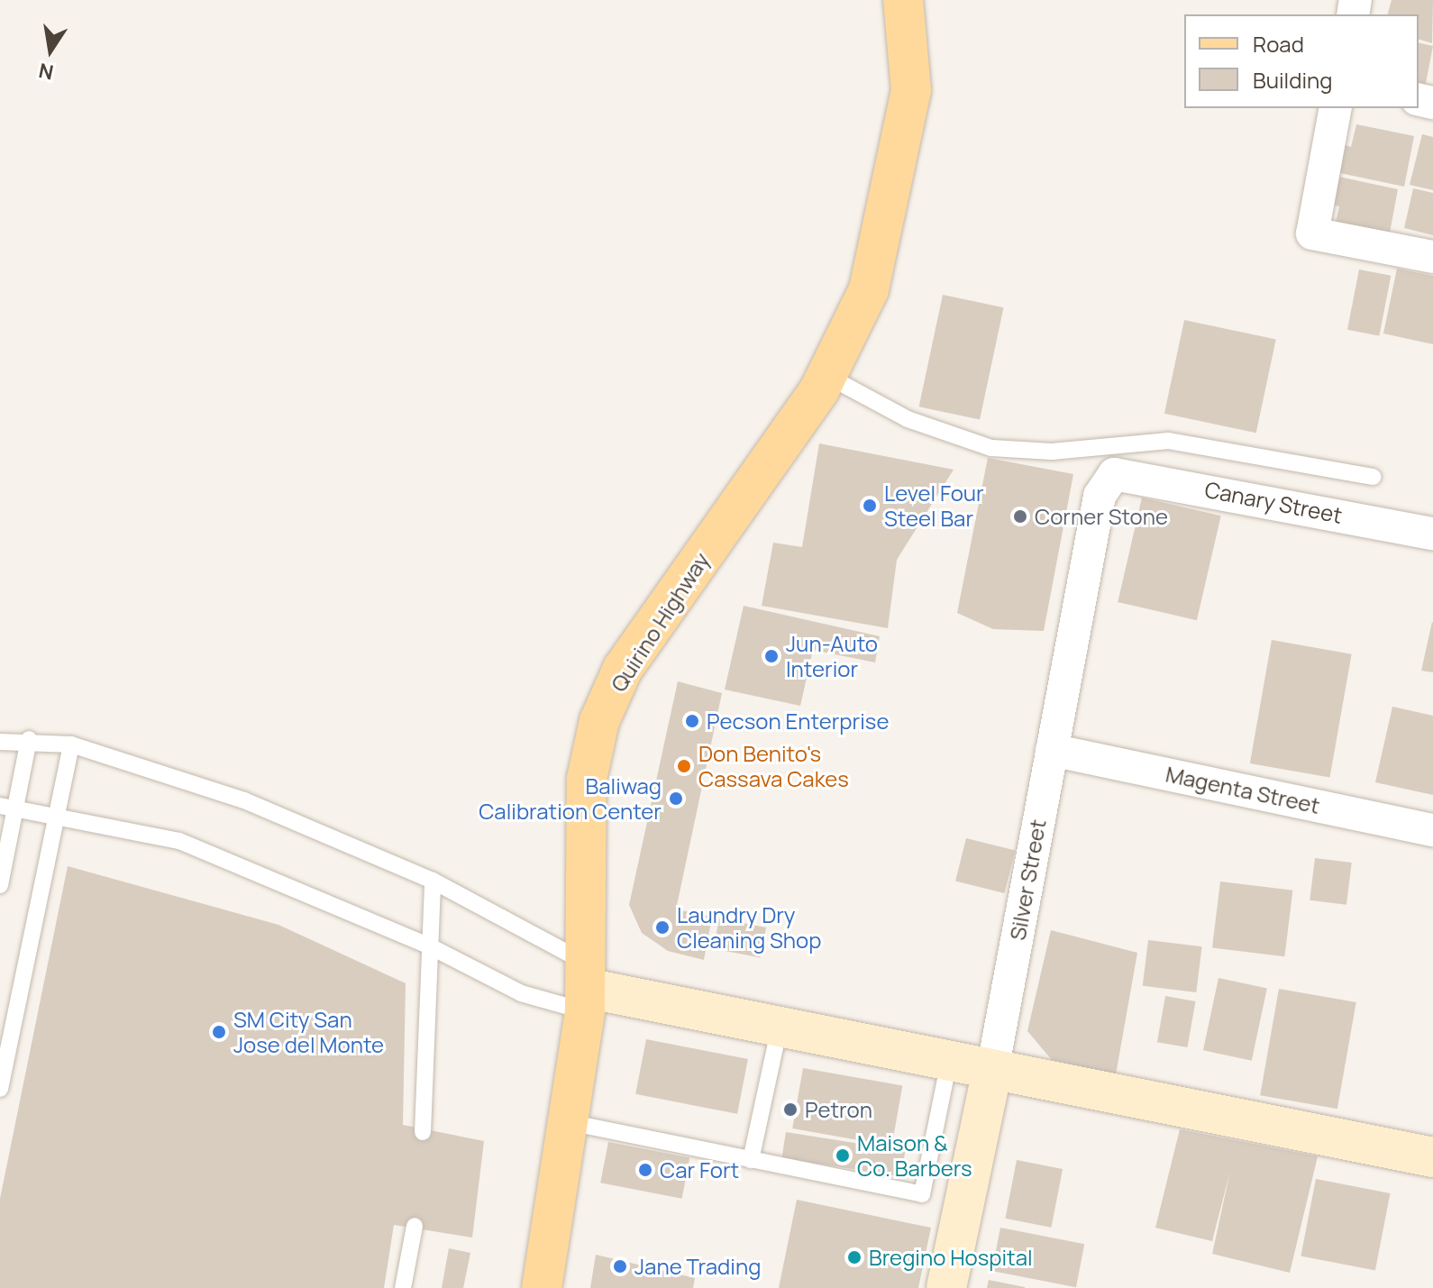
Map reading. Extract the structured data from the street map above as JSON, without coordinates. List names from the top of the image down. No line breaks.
{"streets":{"main road":["Quirino Highway"],"street":["Canary Street","Magenta Street","Silver Street"]},"crossings":[["Canary Street","Silver Street"],["Magenta Street","Silver Street"]],"places":["Level Four Steel Bar","Corner Stone","Jun-Auto Interior","Pecson Enterprise","Don Benito's Cassava Cakes","Baliwag Calibration Center","Laundry Dry Cleaning Shop","SM City San Jose del Monte","Petron","Maison & Co. Barbers","Car Fort","Bregino Hospital","Jane Trading"],"legend":["Road","Building"],"north":"bottom"}
